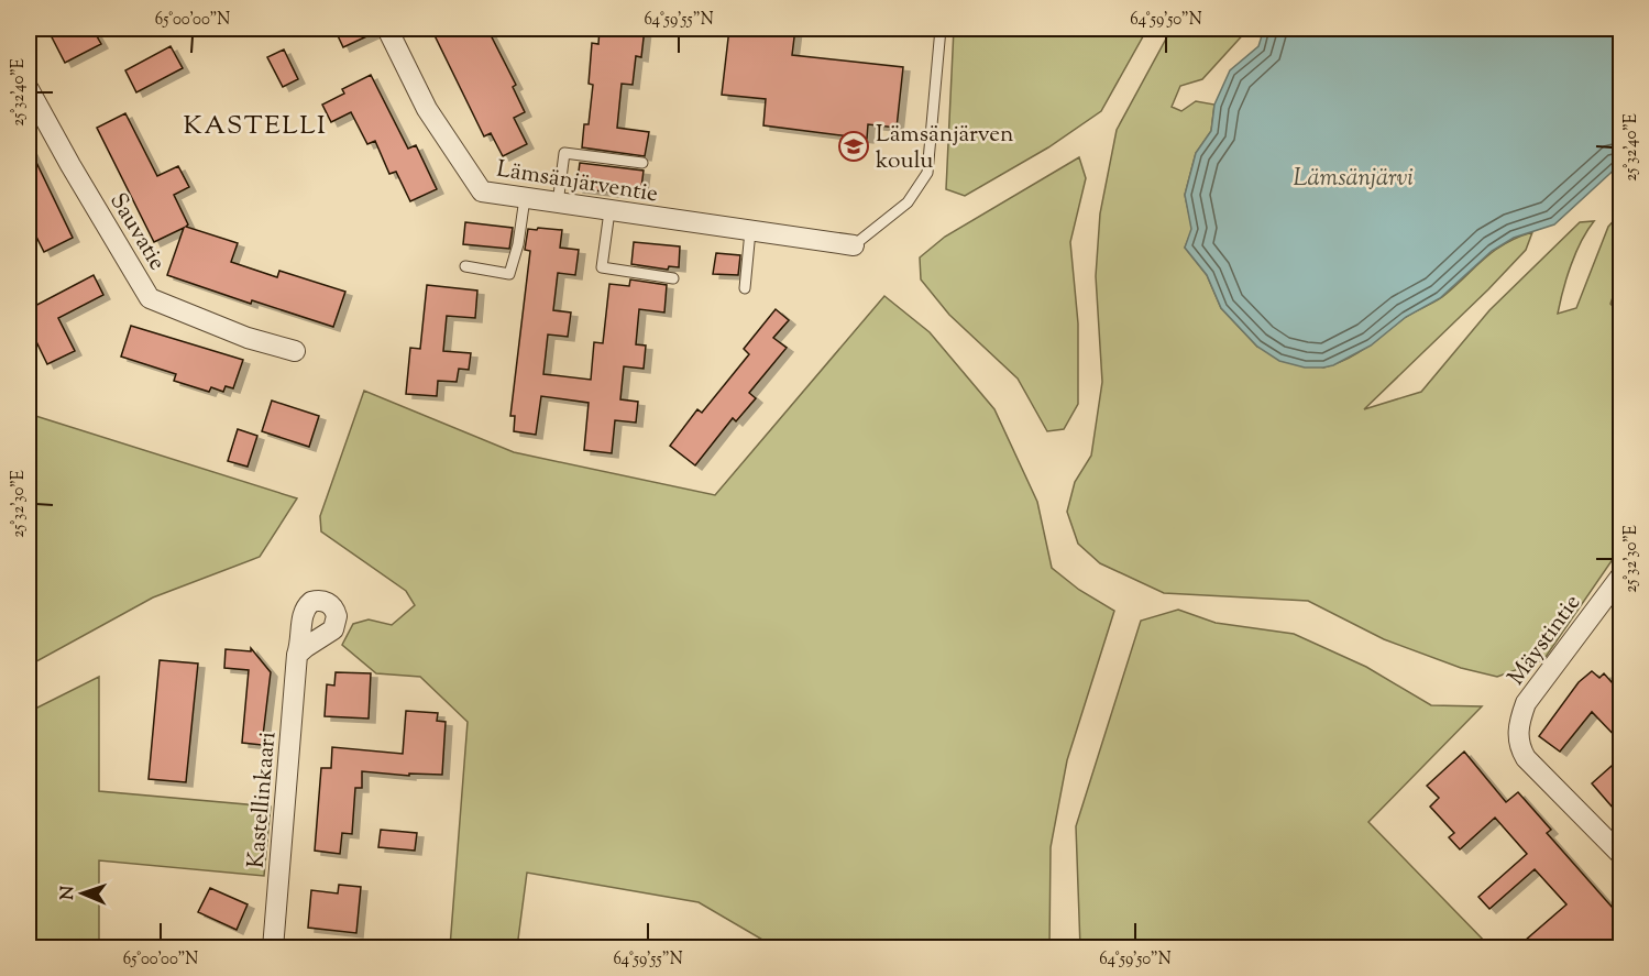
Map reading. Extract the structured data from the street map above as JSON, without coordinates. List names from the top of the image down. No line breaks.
{"streets":{"street":["Lämsänjärventie","Sauvatie","Mäystintie","Kastellinkaari"]},"districts":["KASTELLI"],"water":["Lämsänjärvi"],"places":{"school or university":["Lämsänjärven koulu"]},"north":"left","coordinates":["65°00'00\"N","64°59'55\"N","64°59'50\"N","25°32'40\"E","25°32'30\"E"]}
